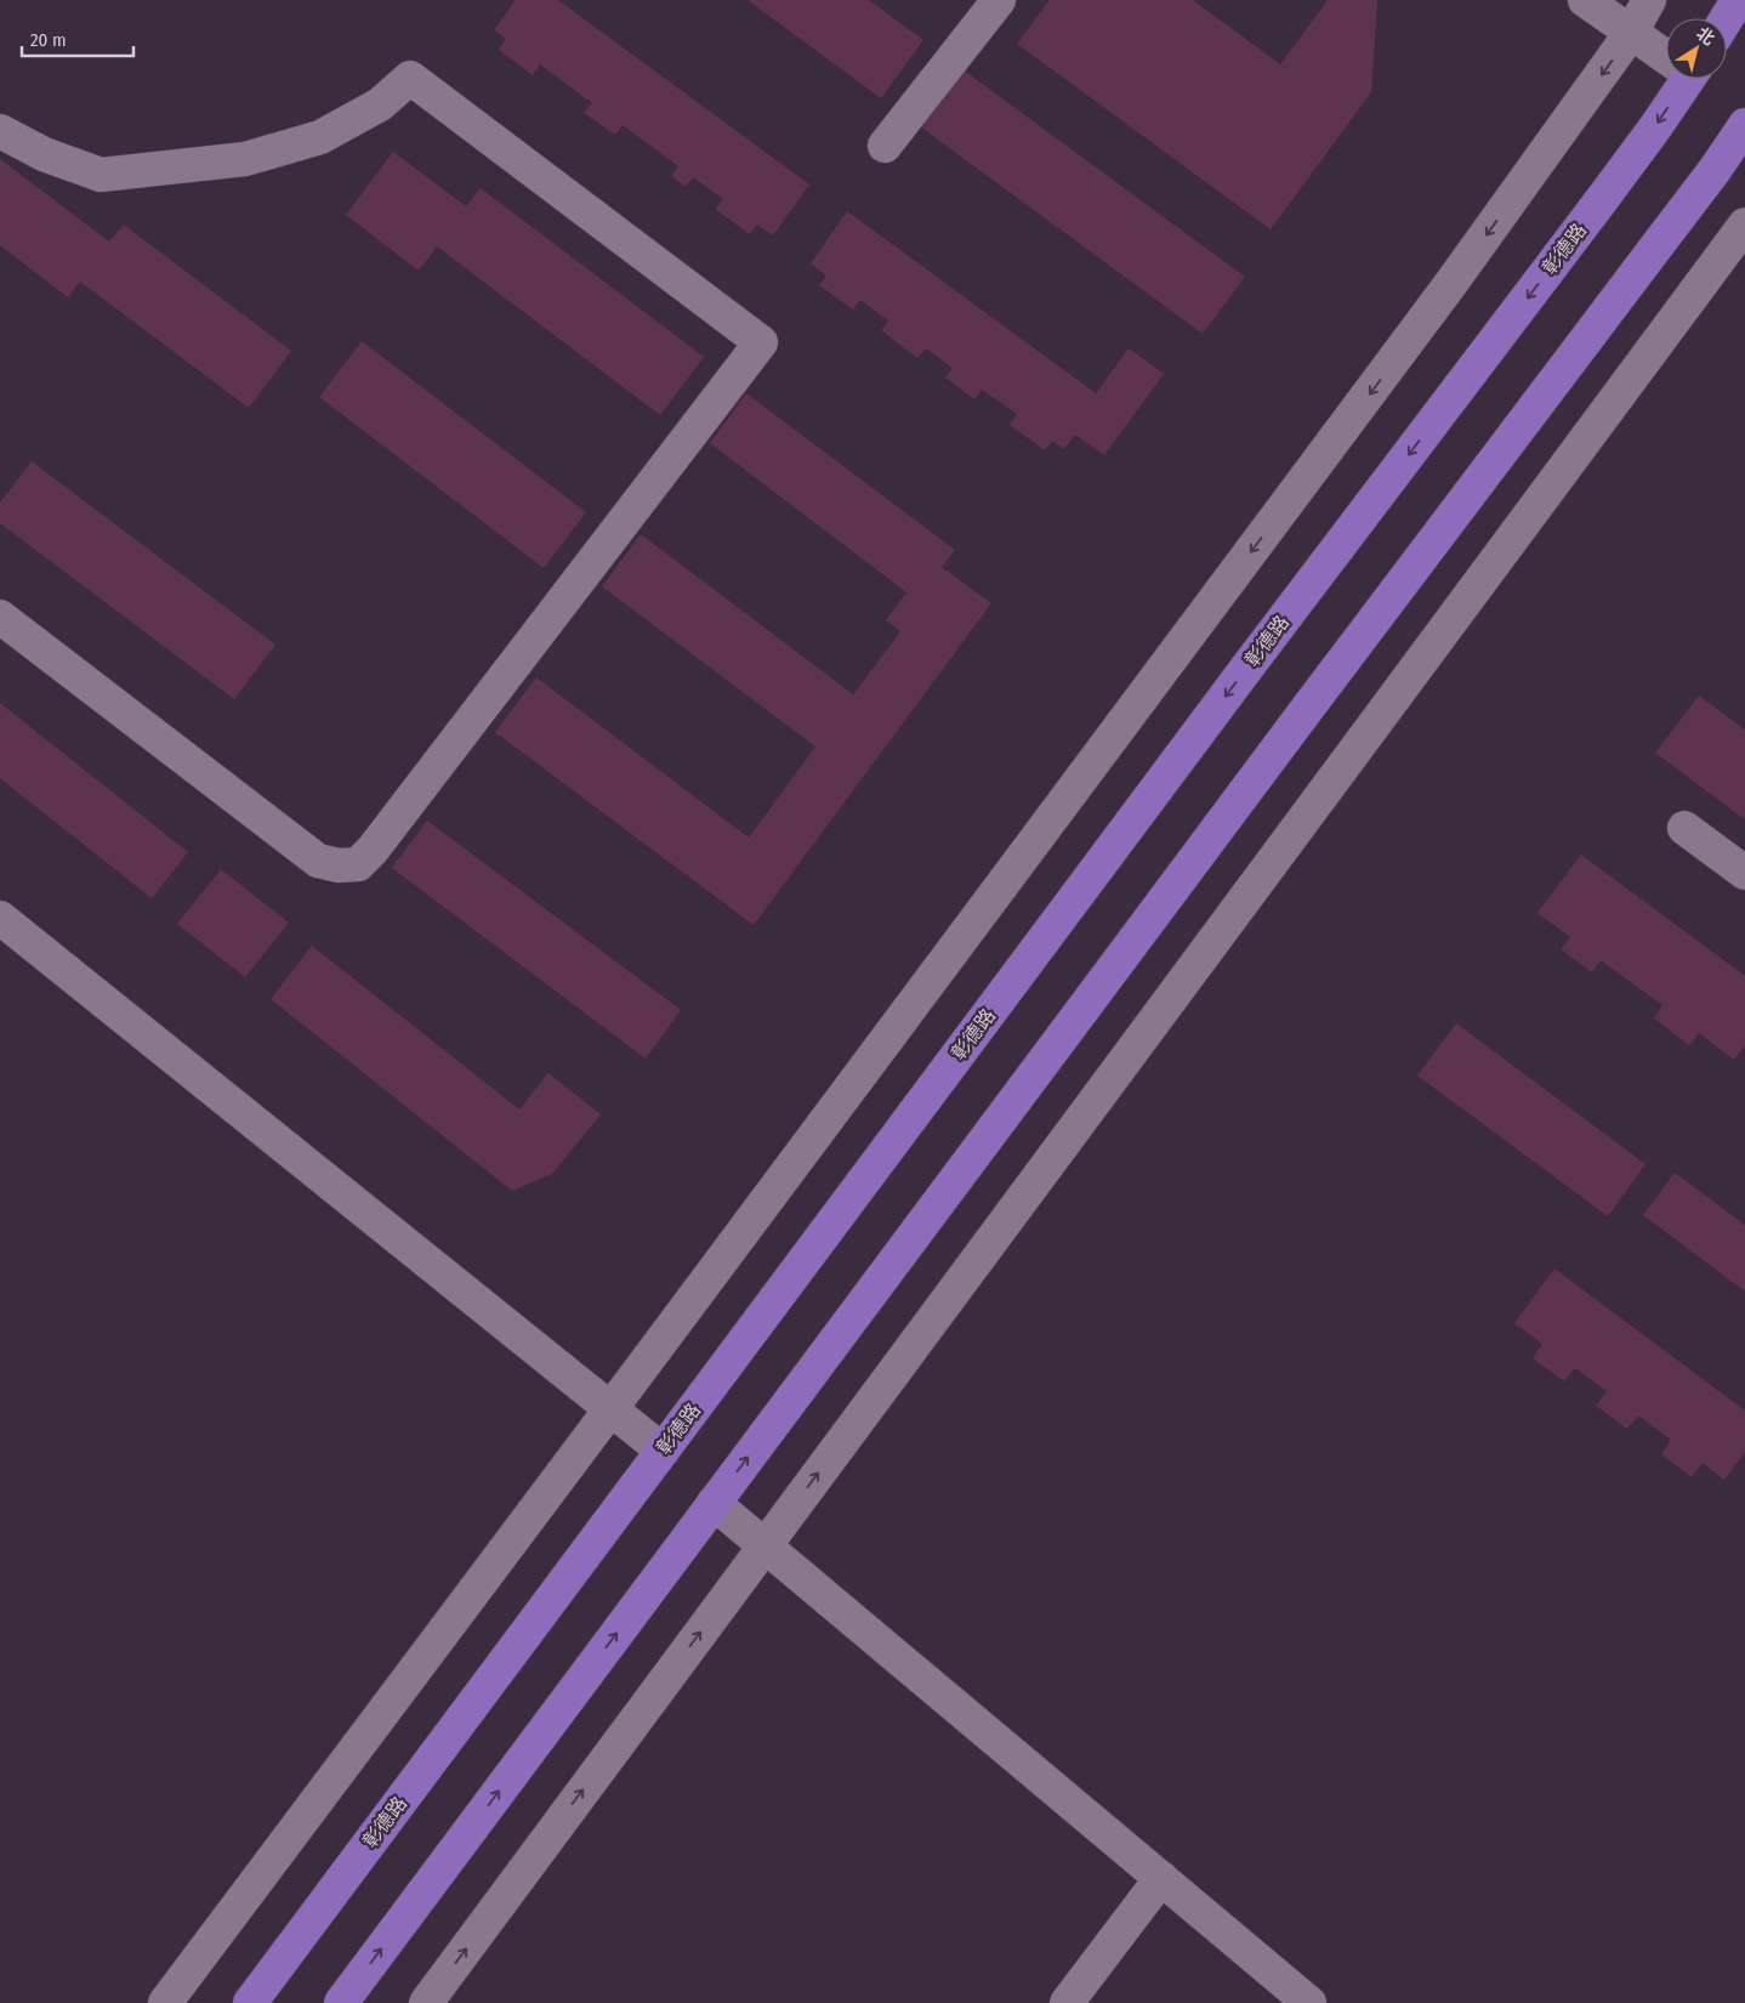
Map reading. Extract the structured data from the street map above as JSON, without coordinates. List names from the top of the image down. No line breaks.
{"streets":{"main road":["彰德路"]},"scale_bar":"20 m","north":"top right"}
